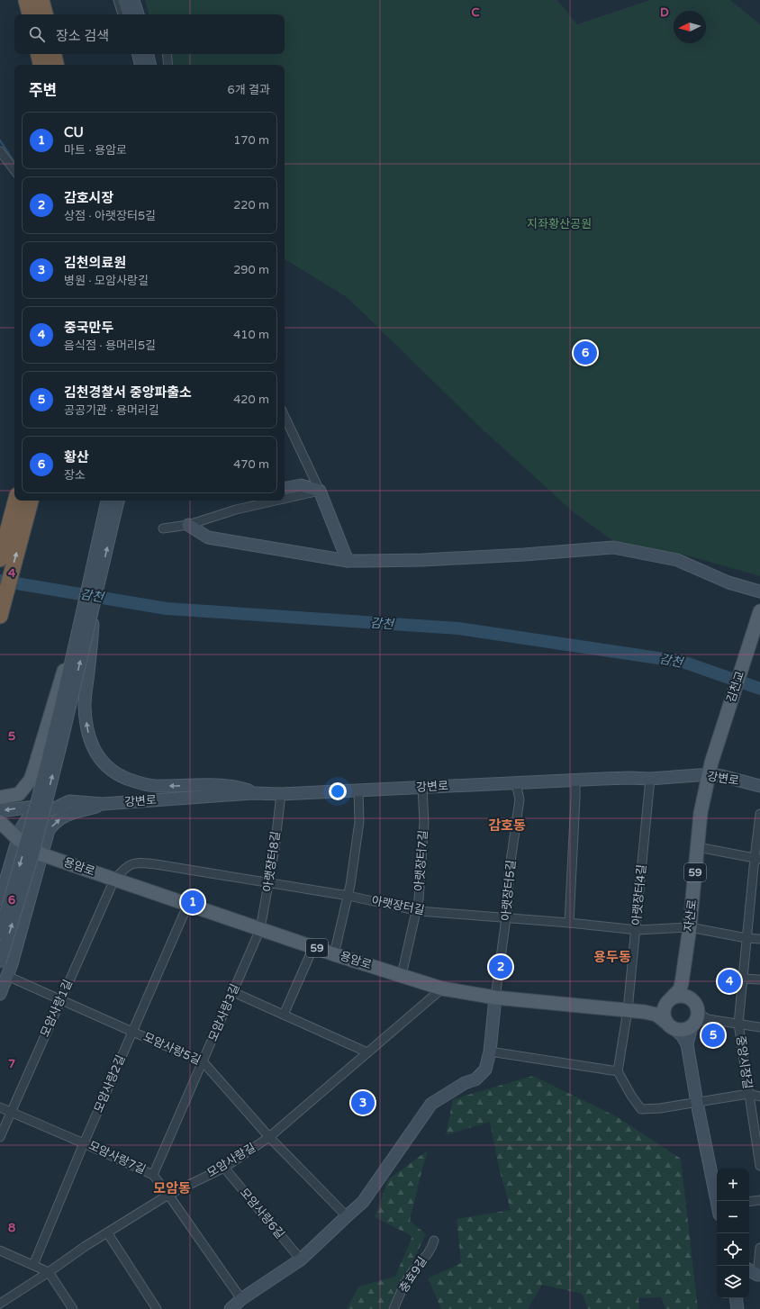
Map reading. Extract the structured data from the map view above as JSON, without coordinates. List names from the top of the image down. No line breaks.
{"streets":{"main road":["김천교","용암로","59","자산로"],"street":["강변로","아랫장터7길","아랫장터8길","아랫장터5길","아랫장터4길","아랫장터길","모암사랑1길","모암사랑3길","모암사랑5길","중앙시장길","모암사랑2길","모암사랑7길","모암사랑길","모암사랑6길","충효9길"]},"crossings":[["김천교","강변로"],["김천교","자산로"],["강변로","아랫장터7길"],["강변로","아랫장터8길"],["강변로","용암로"],["강변로","아랫장터5길"],["강변로","아랫장터4길"],["강변로","자산로"],["강변로","모암사랑5길"],["아랫장터7길","용암로"],["아랫장터7길","아랫장터길"],["아랫장터8길","용암로"],["아랫장터8길","아랫장터길"],["아랫장터8길","모암사랑3길"],["용암로","59"],["용암로","아랫장터5길"],["용암로","아랫장터4길"],["용암로","아랫장터길"],["용암로","모암사랑1길"],["용암로","모암사랑3길"],["용암로","모암사랑2길"],["용암로","모암사랑길"],["59","자산로"],["아랫장터5길","아랫장터길"],["아랫장터4길","아랫장터길"],["아랫장터길","자산로"],["아랫장터길","모암사랑1길"],["아랫장터길","중앙시장길"],["모암사랑1길","모암사랑5길"],["모암사랑1길","모암사랑7길"],["모암사랑3길","모암사랑5길"],["모암사랑3길","모암사랑7길"],["모암사랑5길","모암사랑2길"],["모암사랑5길","모암사랑길"],["모암사랑2길","모암사랑7길"],["모암사랑7길","모암사랑길"],["모암사랑길","모암사랑6길"]],"districts":["감호동","용두동","모암동"],"water":["감천"],"parks":["지좌황산공원"],"north":"left","page":{"search":"장소 검색","heading":["주변","6개 결과"],"list":[{"mark":"1","name":"CU","note":"마트 · 용암로","value":"170 m"},{"mark":"2","name":"감호시장","note":"상점 · 아랫장터5길","value":"220 m"},{"mark":"3","name":"김천의료원","note":"병원 · 모암사랑길","value":"290 m"},{"mark":"4","name":"중국만두","note":"음식점 · 용머리5길","value":"410 m"},{"mark":"5","name":"김천경찰서 중앙파출소","note":"공공기관 · 용머리길","value":"420 m"},{"mark":"6","name":"황산","note":"장소","value":"470 m"}],"pins":["6","1","2","4","5","3"],"map_buttons":["+","−"]},"grid":{"columns":["C","D"],"rows":["4","5","6","7","8"]}}
